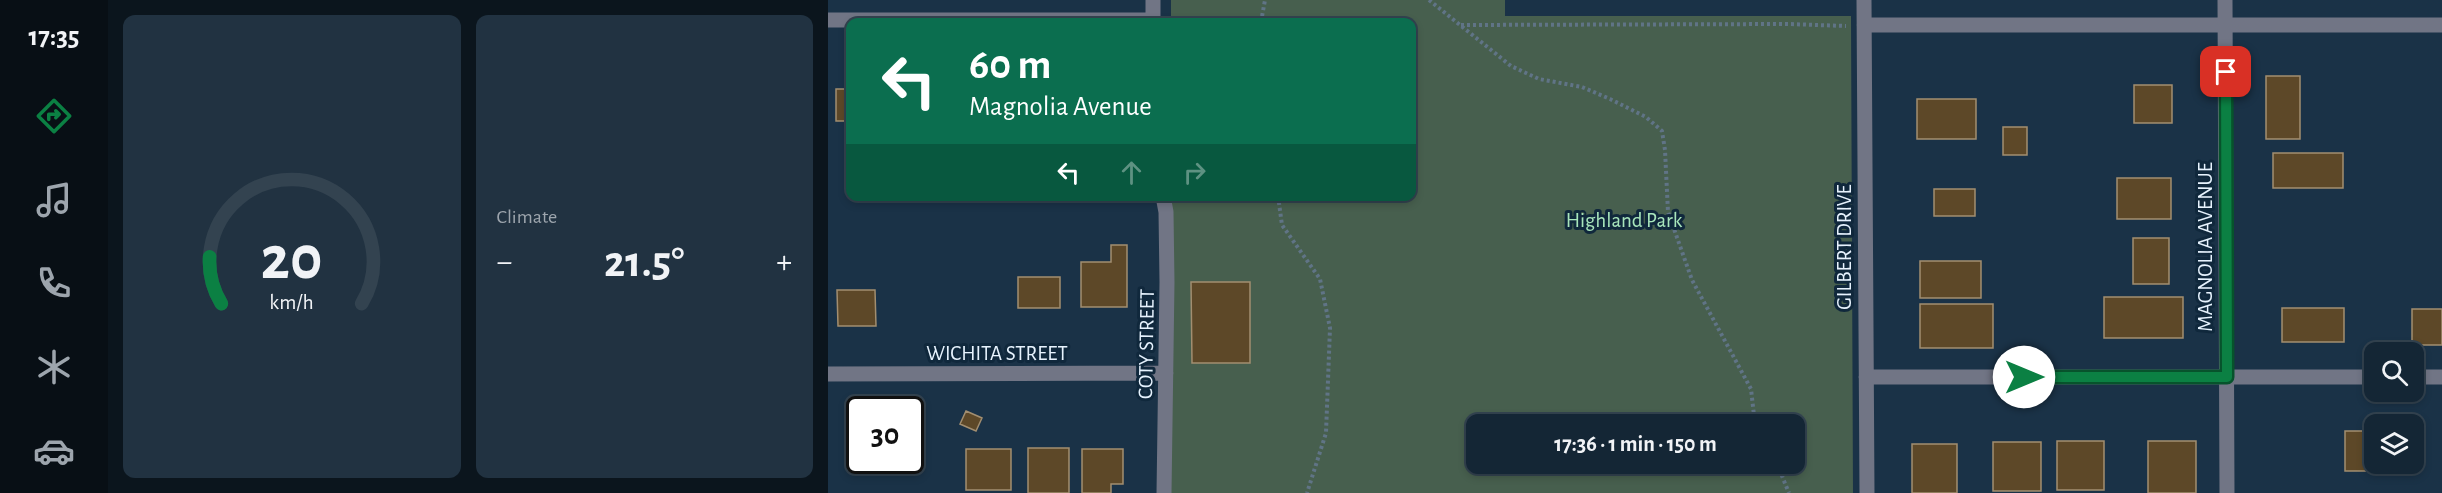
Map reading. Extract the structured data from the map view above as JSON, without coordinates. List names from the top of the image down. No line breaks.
{"streets":{"street":["GILBERT DRIVE","MAGNOLIA AVENUE","COTY STREET","WICHITA STREET"]},"crossings":[["COTY STREET","WICHITA STREET"]],"parks":["Highland Park"],"page":{"tabs":"17:35","tile":"Climate","turn":["60 m","Magnolia Avenue"],"heat":["−","21.5°","+"],"limit":"30","trip":"17:36 · 1 min · 150 m","gauge":["20","km/h"]}}
